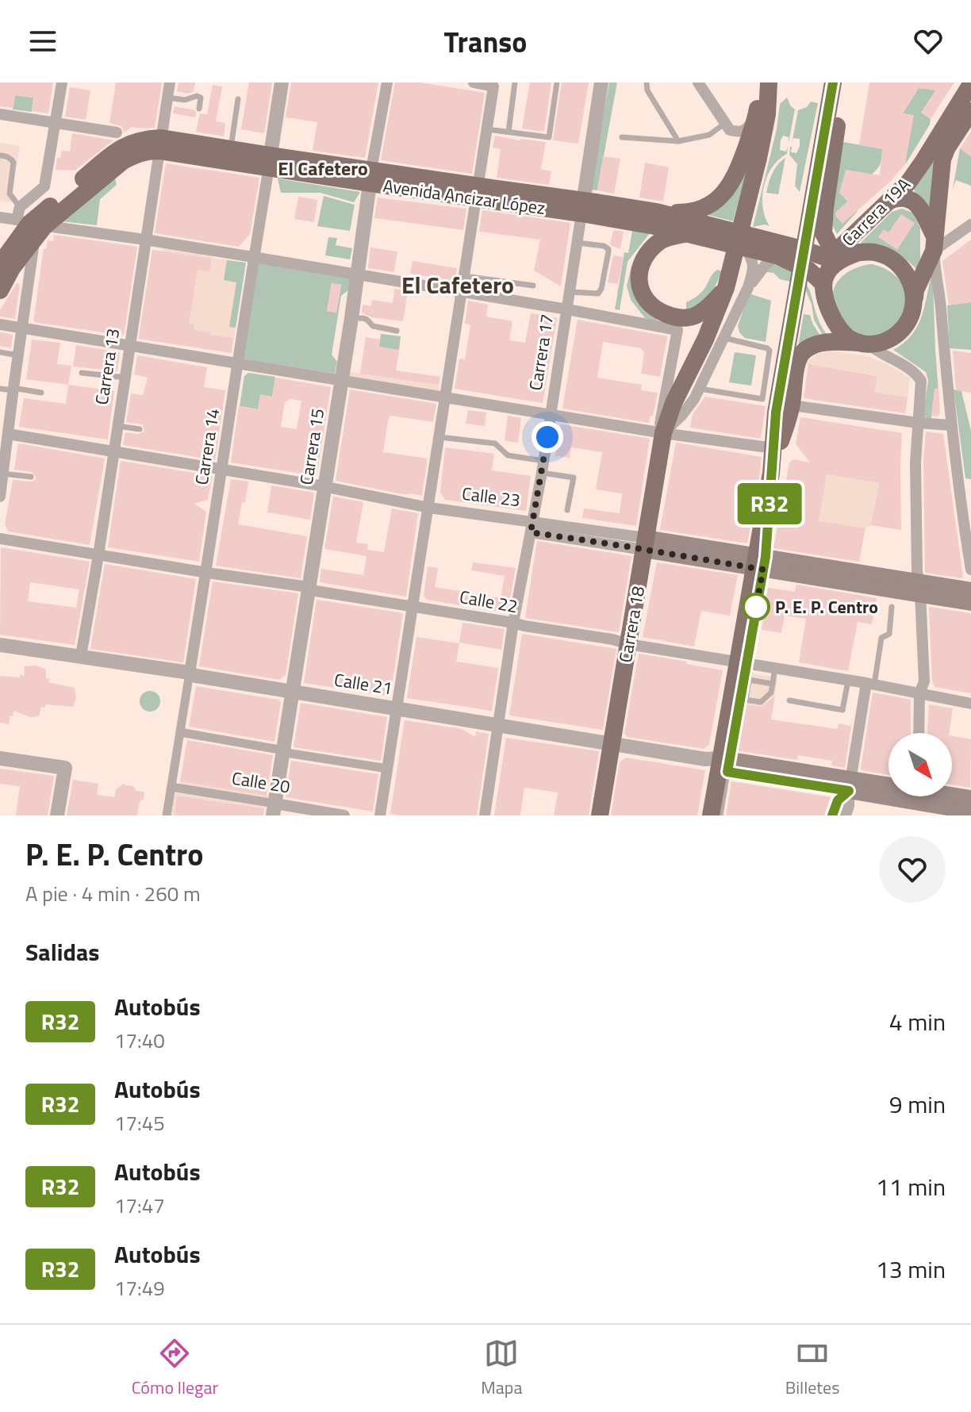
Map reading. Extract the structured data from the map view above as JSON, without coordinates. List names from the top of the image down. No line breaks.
{"streets":{"main road":["Avenida Ancizar López","Carrera 19A","Calle 23","Carrera 18"],"street":["Carrera 17","Carrera 13","Carrera 14","Carrera 15","Calle 22","Calle 21","Calle 20"]},"crossings":[["Avenida Ancizar López","Carrera 19A"],["Avenida Ancizar López","Carrera 17"],["Avenida Ancizar López","Carrera 13"],["Avenida Ancizar López","Carrera 14"],["Avenida Ancizar López","Carrera 15"],["Carrera 17","Calle 23"],["Carrera 17","Calle 22"],["Carrera 17","Carrera 18"],["Carrera 17","Calle 21"],["Carrera 13","Calle 23"],["Carrera 13","Calle 22"],["Carrera 13","Calle 21"],["Carrera 14","Calle 23"],["Carrera 14","Calle 22"],["Carrera 14","Calle 21"],["Carrera 14","Calle 20"],["Carrera 15","Calle 23"],["Carrera 15","Calle 22"],["Carrera 15","Calle 21"],["Carrera 15","Calle 20"],["Calle 23","Carrera 18"],["Calle 22","Carrera 18"],["Carrera 18","Calle 21"]],"districts":["El Cafetero","El Cafetero"],"places":["P. E. P. Centro"],"lines":["bus line R32"],"north":"bottom right","page":{"header":"Transo","on_map":"R32","heading":[["P. E. P. Centro","A pie · 4 min · 260 m"],"Salidas"],"list":[{"mark":"R32","name":"Autobús","note":"17:40","value":"4 min"},{"mark":"R32","name":"Autobús","note":"17:45","value":"9 min"},{"mark":"R32","name":"Autobús","note":"17:47","value":"11 min"},{"mark":"R32","name":"Autobús","note":"17:49","value":"13 min"}],"tabs":["Cómo llegar","Mapa","Billetes"]}}
